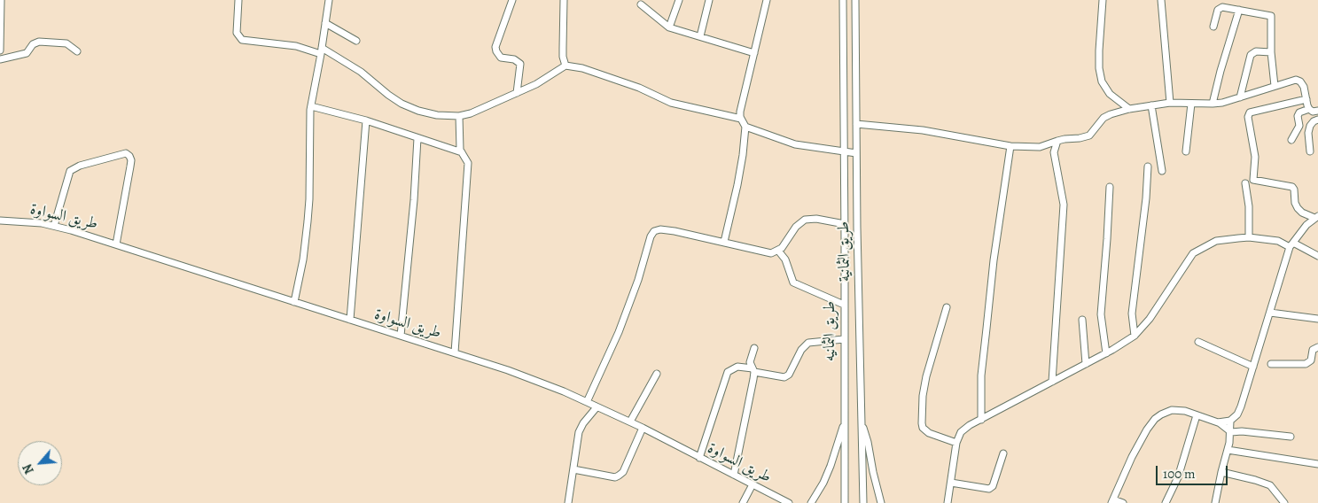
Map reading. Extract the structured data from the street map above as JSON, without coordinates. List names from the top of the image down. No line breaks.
{"streets":{"street":["طريق السواوة","طريق الثمانية","طريق الثمانيه"]},"scale_bar":"100 m","north":"bottom left"}
